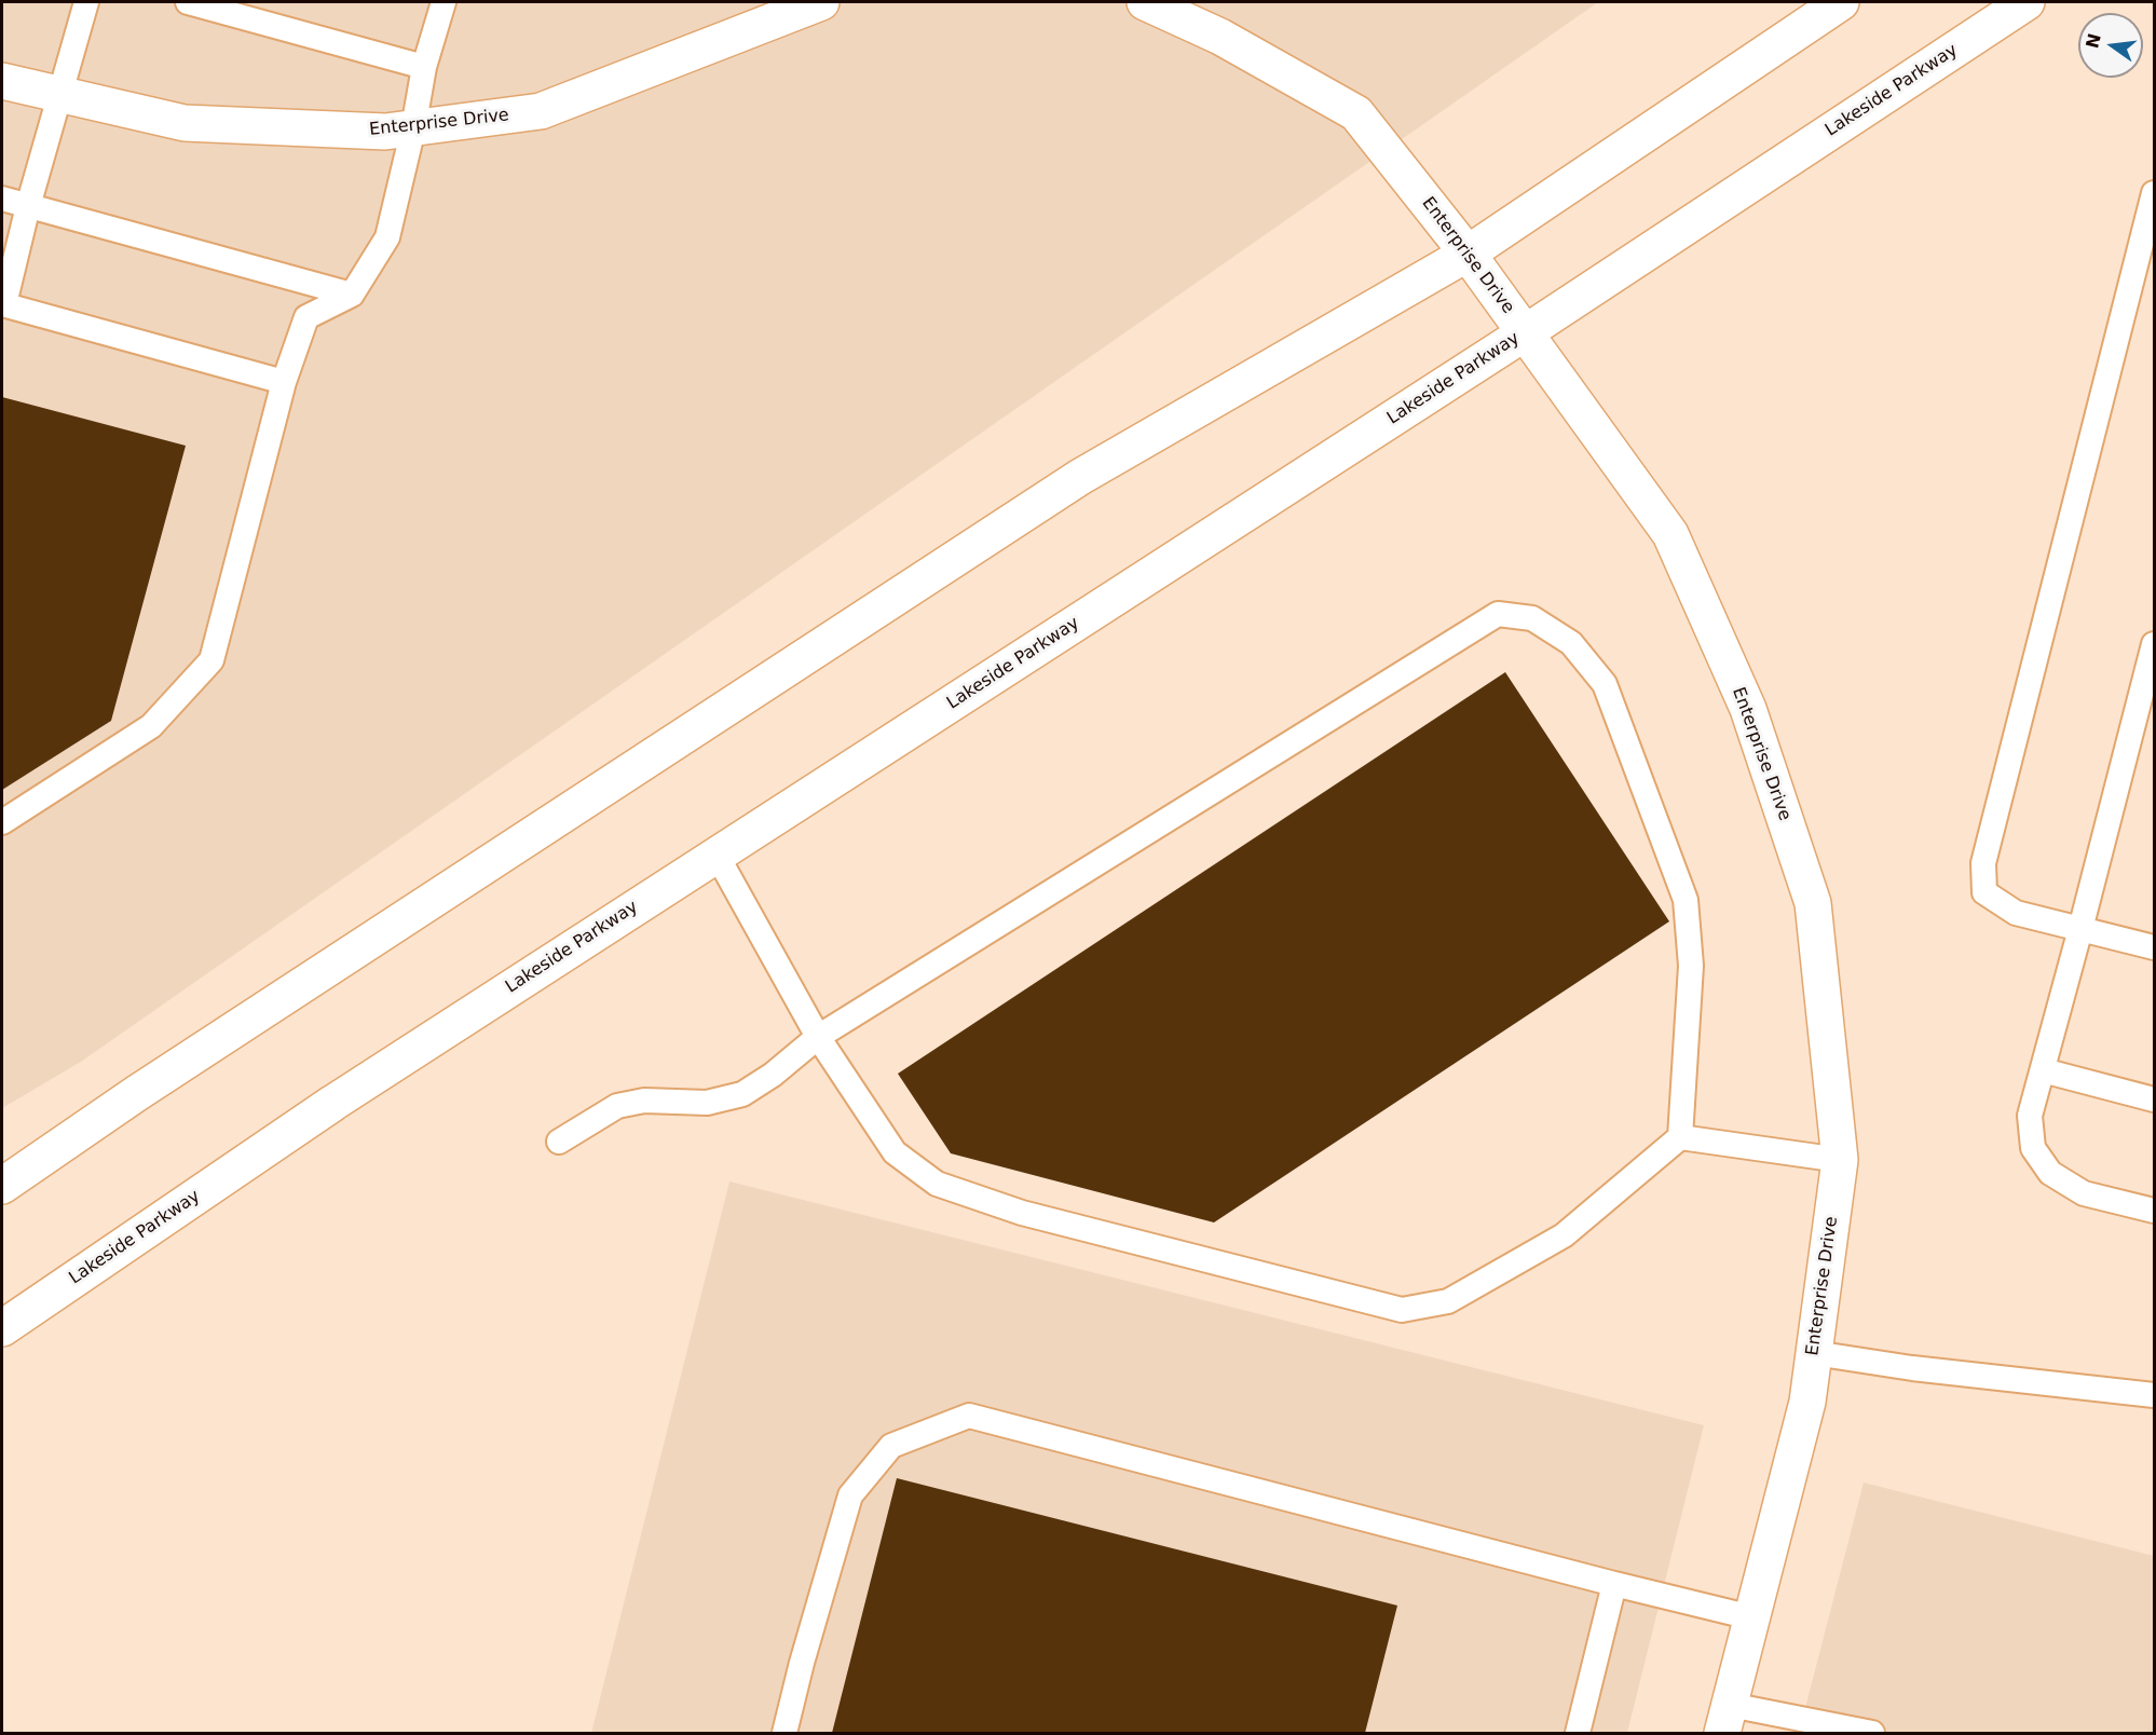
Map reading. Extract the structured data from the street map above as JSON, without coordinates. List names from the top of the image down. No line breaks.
{"streets":{"main road":["Lakeside Parkway","Enterprise Drive"]},"crossings":[["Lakeside Parkway","Enterprise Drive"]],"north":"left"}
